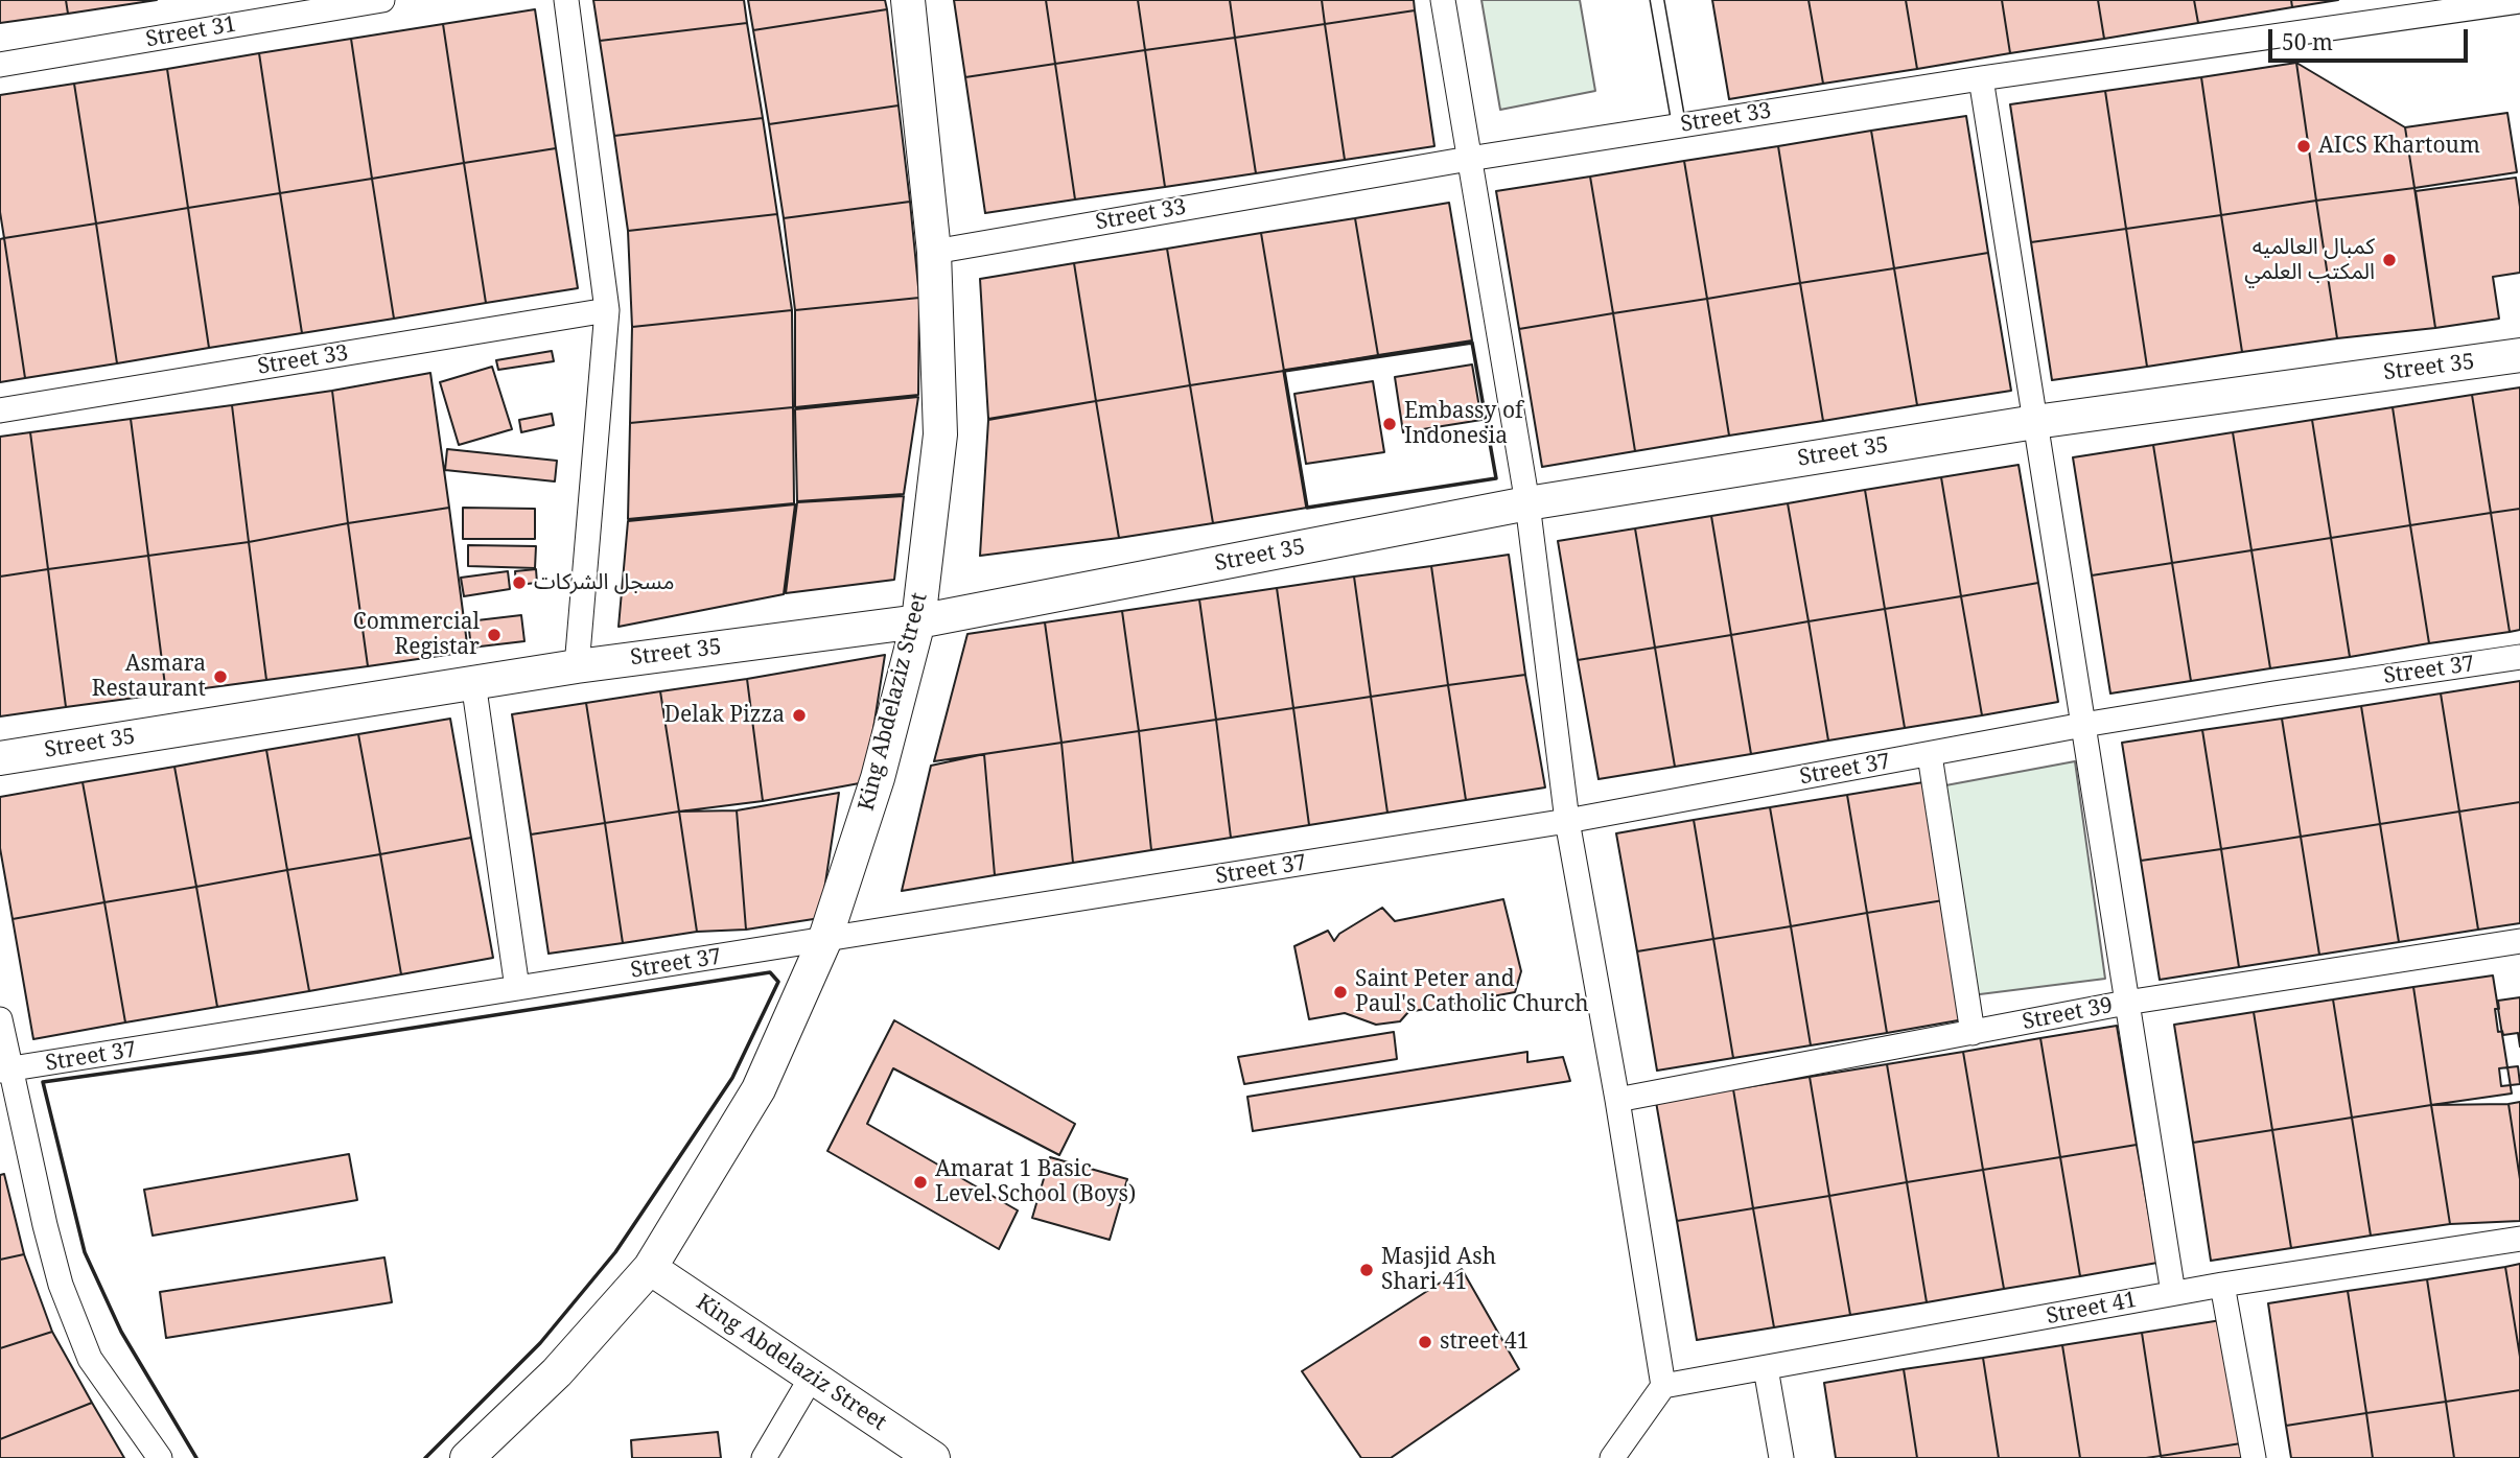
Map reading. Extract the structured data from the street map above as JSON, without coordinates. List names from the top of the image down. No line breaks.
{"streets":{"street":["Street 31","Street 33","Street 35","Street 37","King Abdelaziz Street","Street 39","Street 41"]},"crossings":[["Street 33","King Abdelaziz Street"],["Street 35","King Abdelaziz Street"],["Street 37","King Abdelaziz Street"]],"places":["AICS Khartoum","كمبال العالميه المكتب العلمي","Embassy of Indonesia","مسجل الشركات","Commercial Registar","Asmara Restaurant","Delak Pizza","Saint Peter and Paul's Catholic Church","Amarat 1 Basic Level School (Boys)","Masjid Ash Shari 41","street 41"],"scale_bar":"50 m"}
